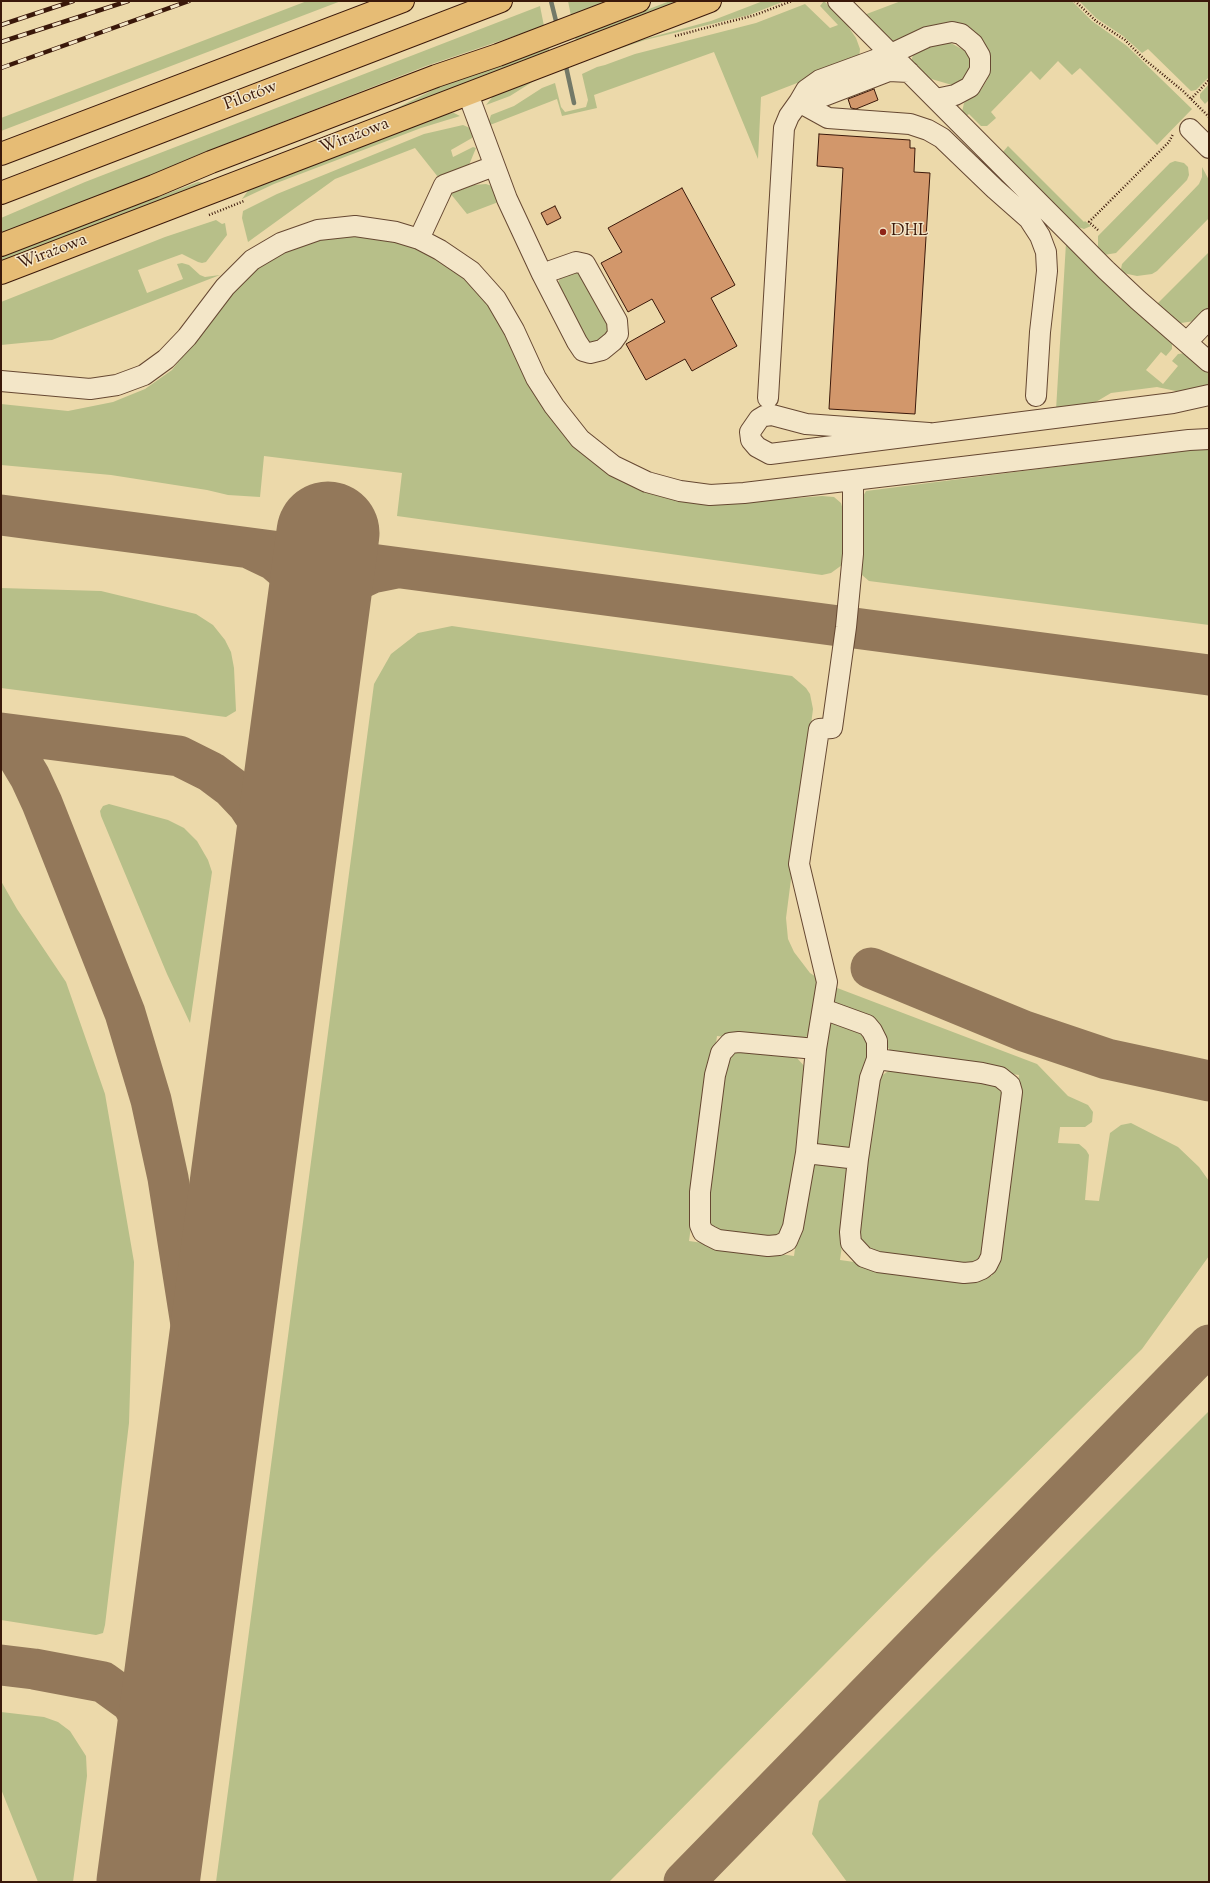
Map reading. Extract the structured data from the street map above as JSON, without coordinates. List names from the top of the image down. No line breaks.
{"streets":{"main road":["Pilotów","Wirażowa"]},"places":["DHL"]}
